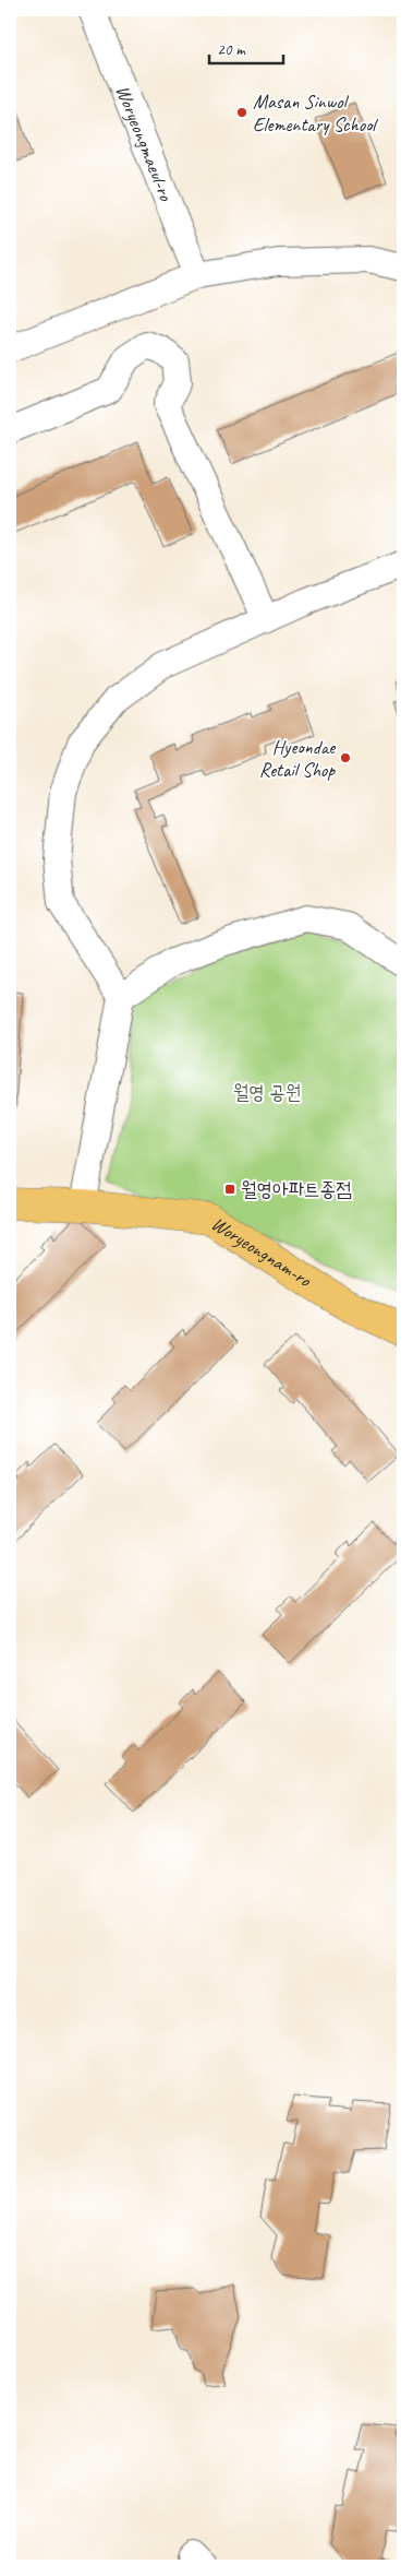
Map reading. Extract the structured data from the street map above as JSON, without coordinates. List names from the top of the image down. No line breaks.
{"streets":{"main road":["Woryeongnam-ro"],"street":["Woryeongmaeul-ro"]},"parks":["월영 공원"],"places":{"other":["Masan Sinwol Elementary School","Hyeondae Retail Shop"],"transit":["월영아파트종점"]},"scale_bar":"20 m"}
